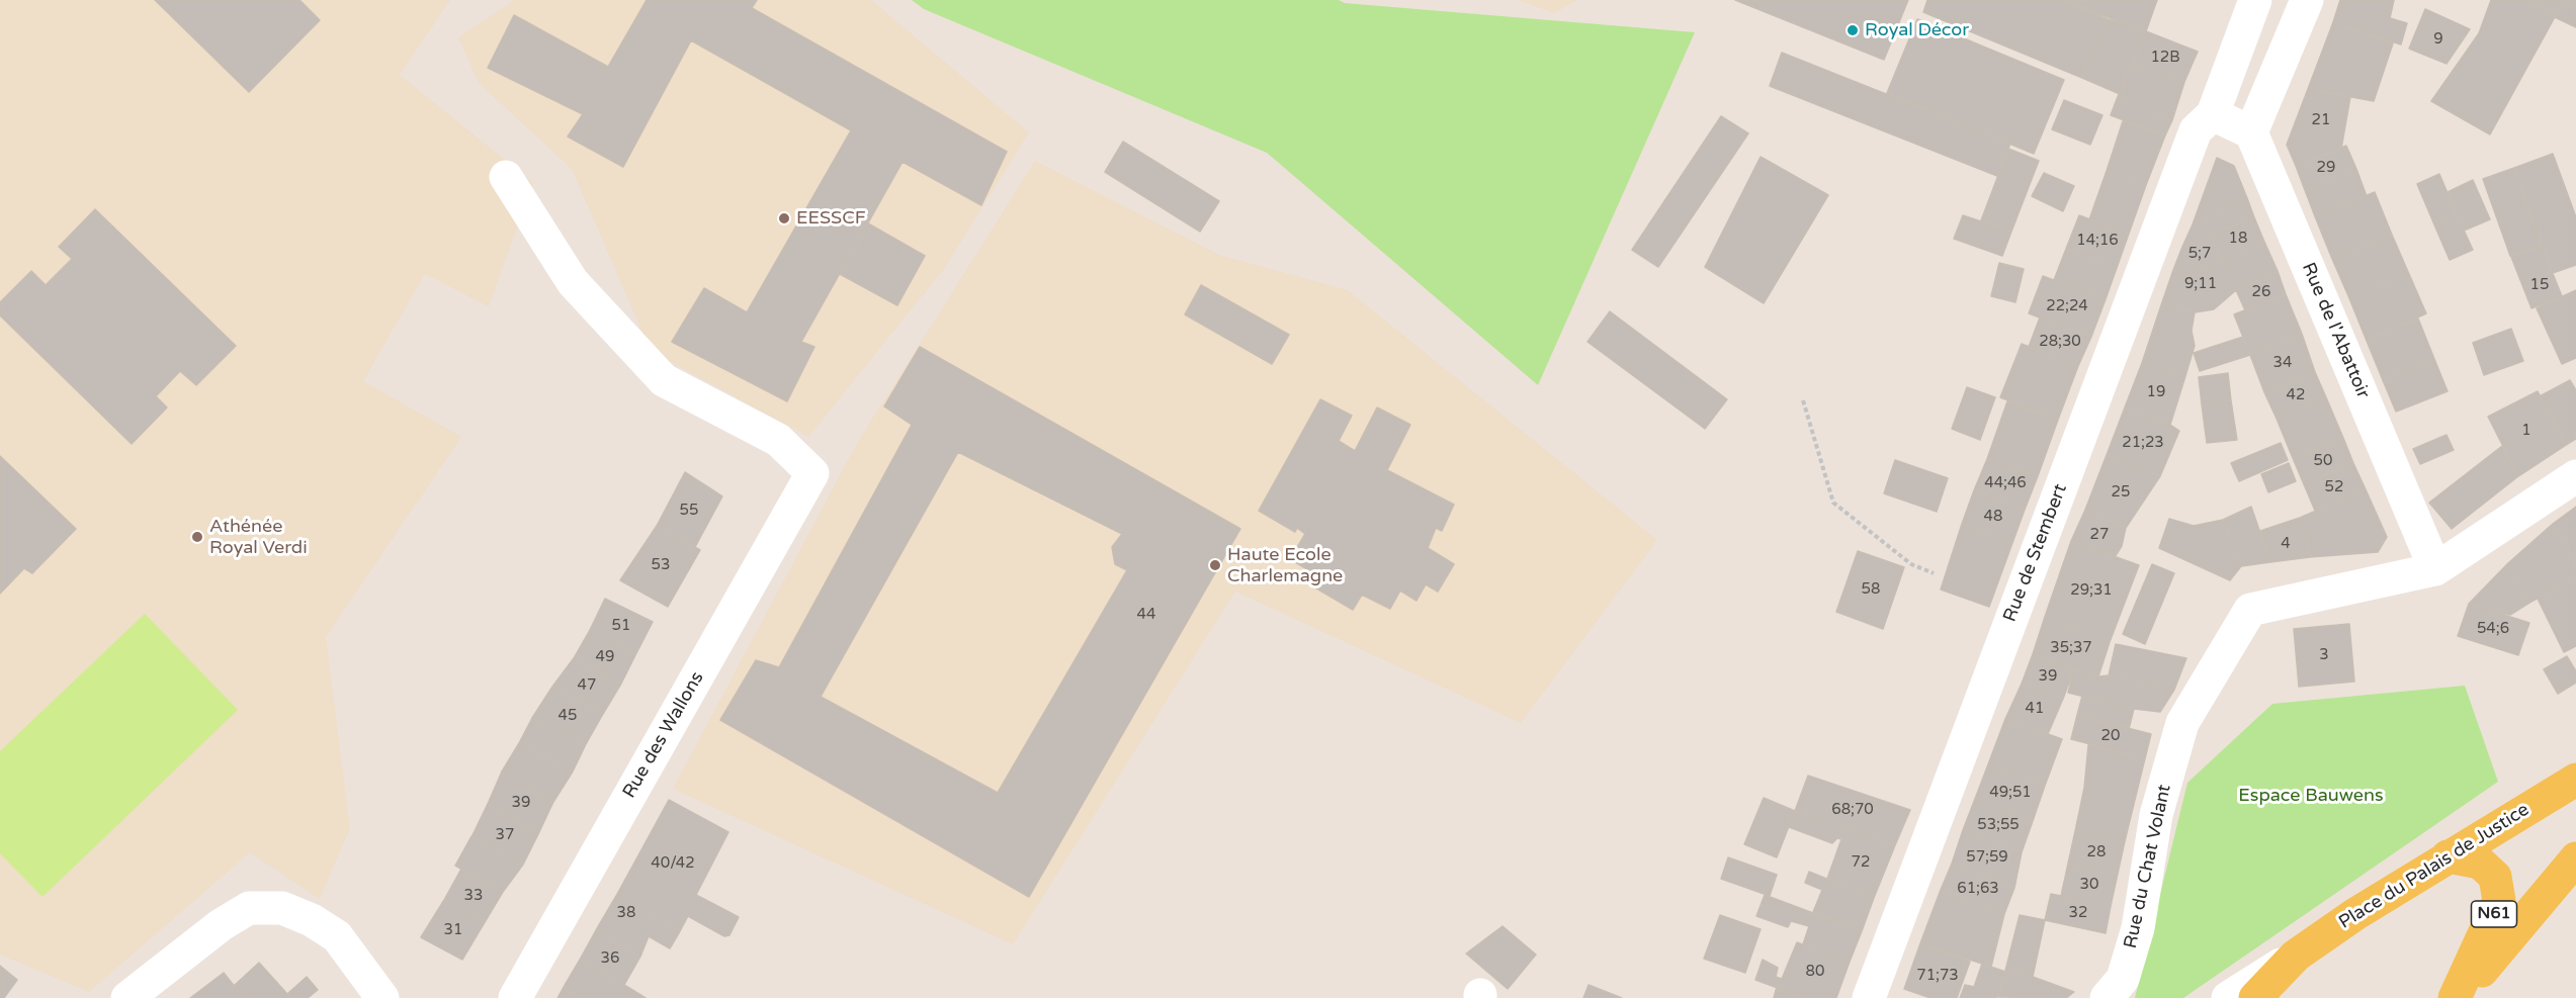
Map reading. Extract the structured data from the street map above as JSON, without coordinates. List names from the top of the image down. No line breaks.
{"streets":{"main road":["Place du Palais de Justice","N61"],"street":["Rue de l'Abattoir","Rue de Stembert","Rue des Wallons","Rue du Chat Volant"]},"crossings":[["Rue de l'Abattoir","Rue du Chat Volant"],["Place du Palais de Justice","N61"]],"parks":["Espace Bauwens"],"places":["Royal Décor","EESSCF","Athénée Royal Verdi","Haute Ecole Charlemagne"],"house_numbers":["9","12B","21","29","18","14;16","5;7","9;11","15","26","22;24","28;30","34","19","42","1","21;23","50","44;46","52","25","55","48","27","4","53","58","29;31","44","51","54;6","35;37","3","49","39","47","41","45","20","49;51","39","68;70","53;55","37","28","57;59","72","40/42","30","61;63","33","38","32","31","36","80","71;73"]}
